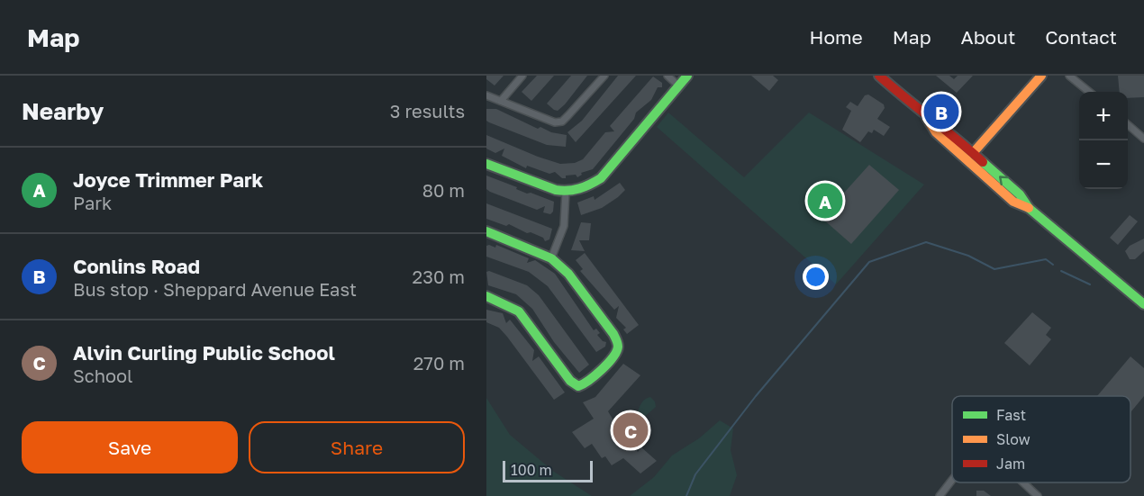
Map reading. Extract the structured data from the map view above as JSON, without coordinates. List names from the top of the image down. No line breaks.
{"legend":["Fast","Slow","Jam"],"scale_bar":"100 m","page":{"header":"Map","nav":["Home","Map","About","Contact"],"heading":["Nearby","3 results"],"map_buttons":["+","−"],"pins":["B","A","C"],"list":[{"mark":"A","name":"Joyce Trimmer Park","note":"Park","value":"80 m"},{"mark":"B","name":"Conlins Road","note":"Bus stop · Sheppard Avenue East","value":"230 m"},{"mark":"C","name":"Alvin Curling Public School","note":"School","value":"270 m"}],"buttons":["Save","Share"],"scale":"100 m"}}
